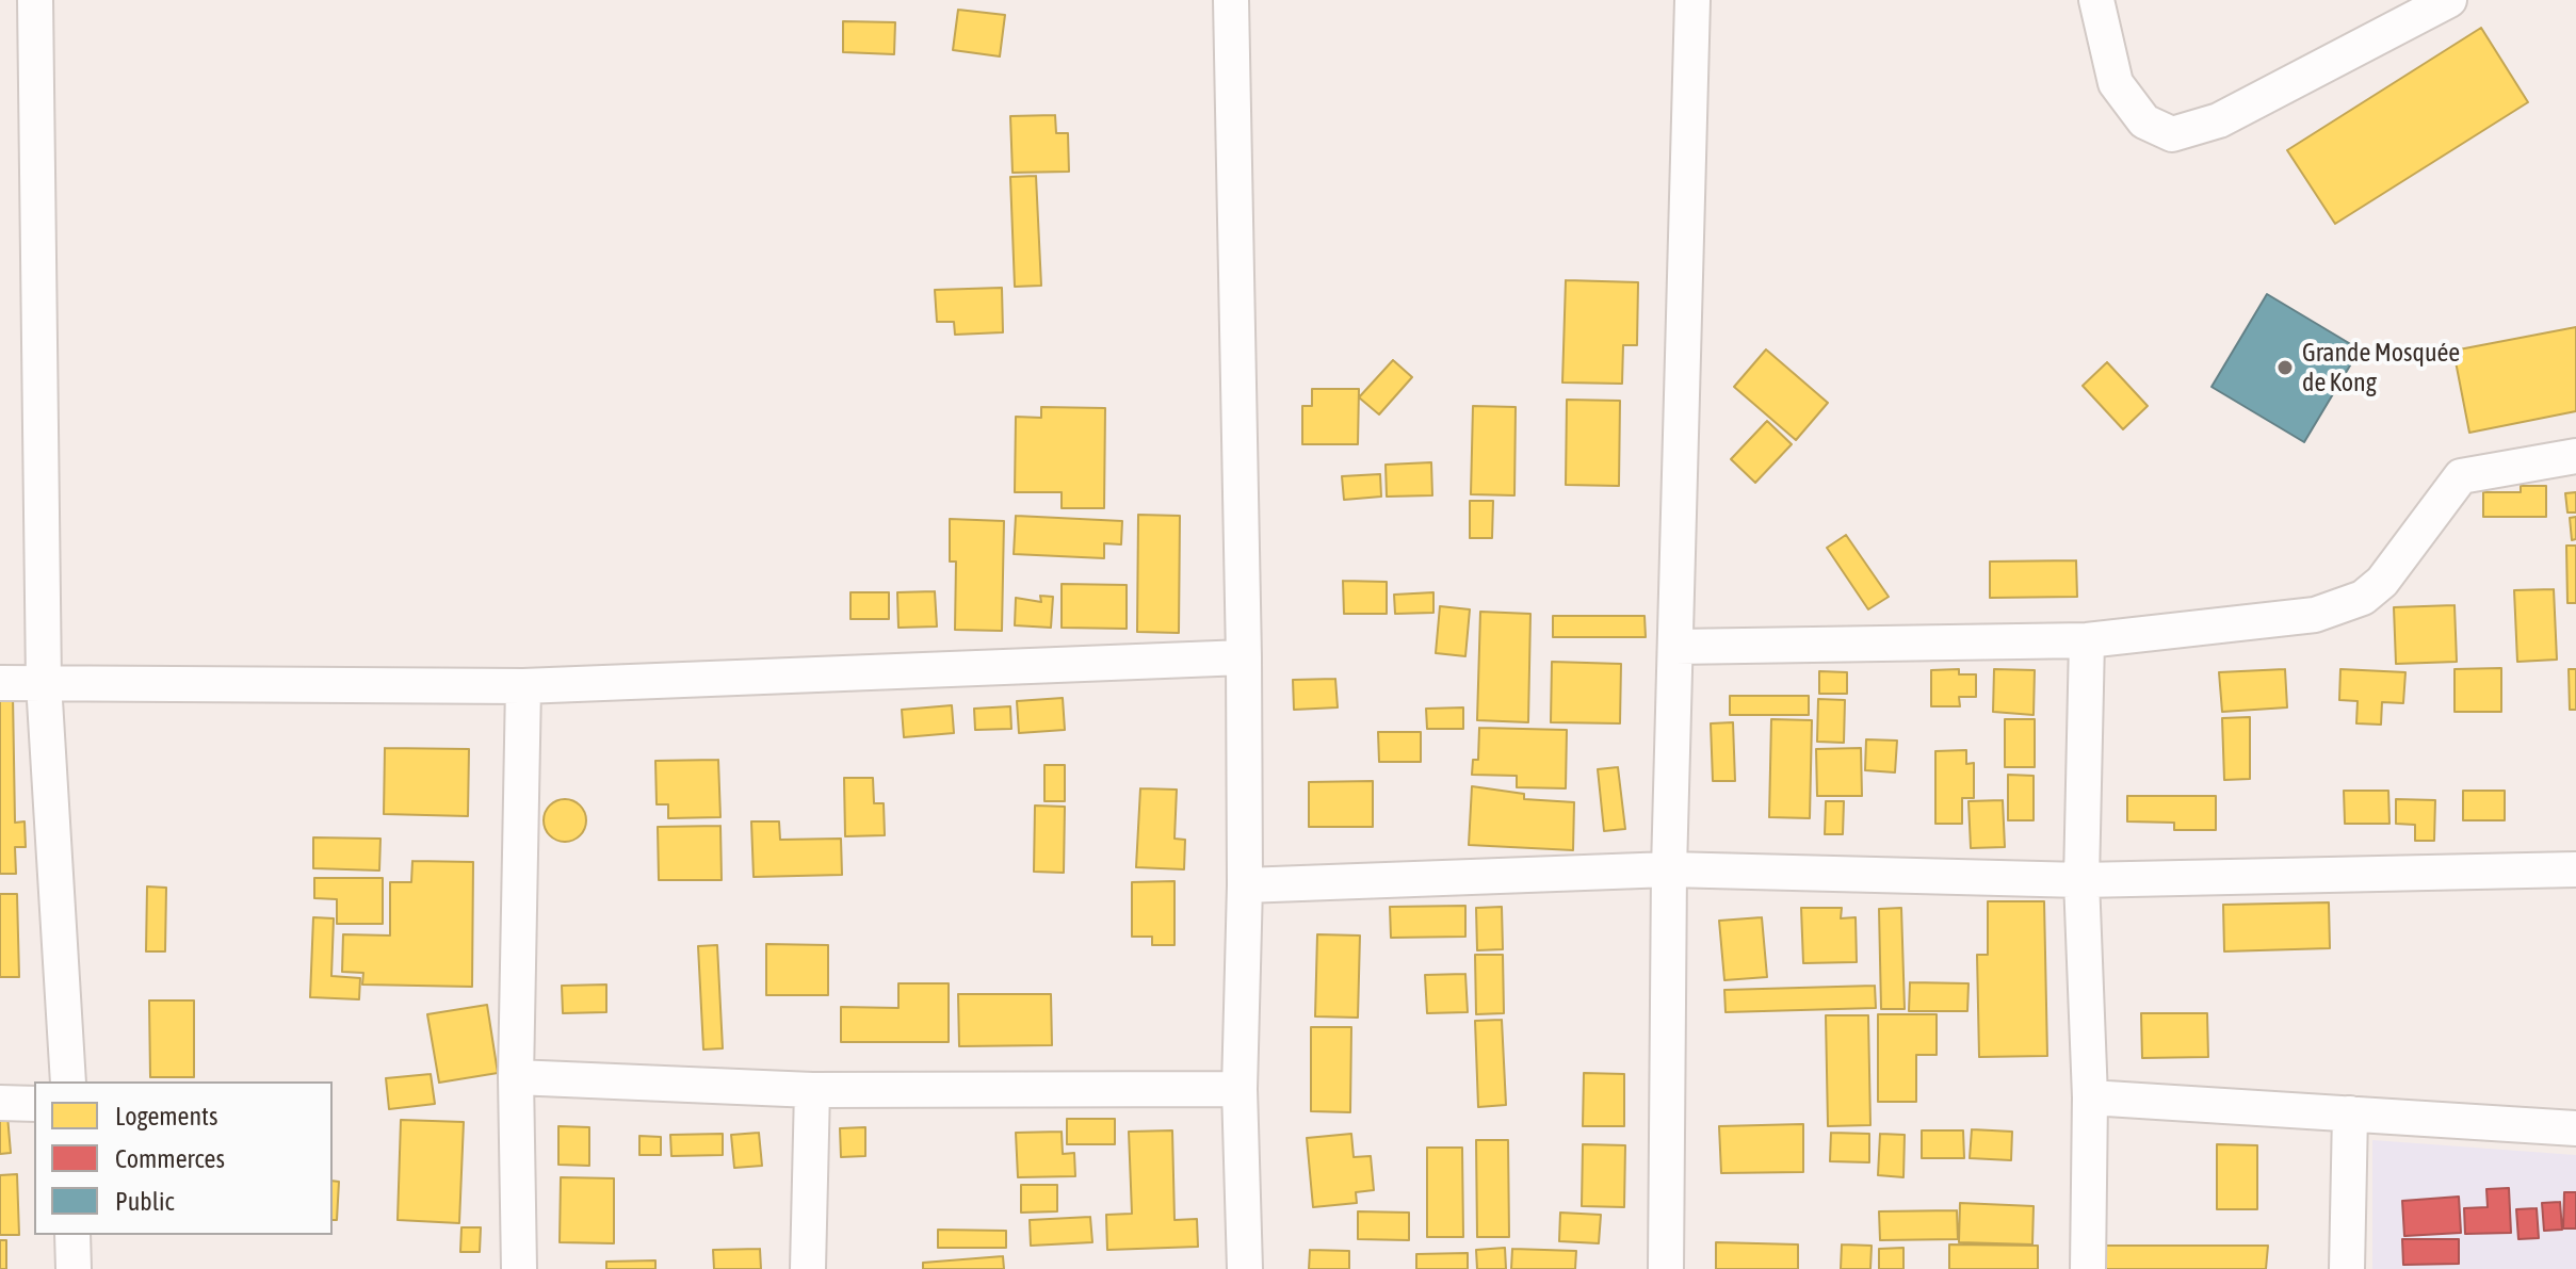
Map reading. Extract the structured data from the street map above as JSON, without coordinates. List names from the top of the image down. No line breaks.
{"places":["Grande Mosquée de Kong"],"legend":["Logements","Commerces","Public"]}
